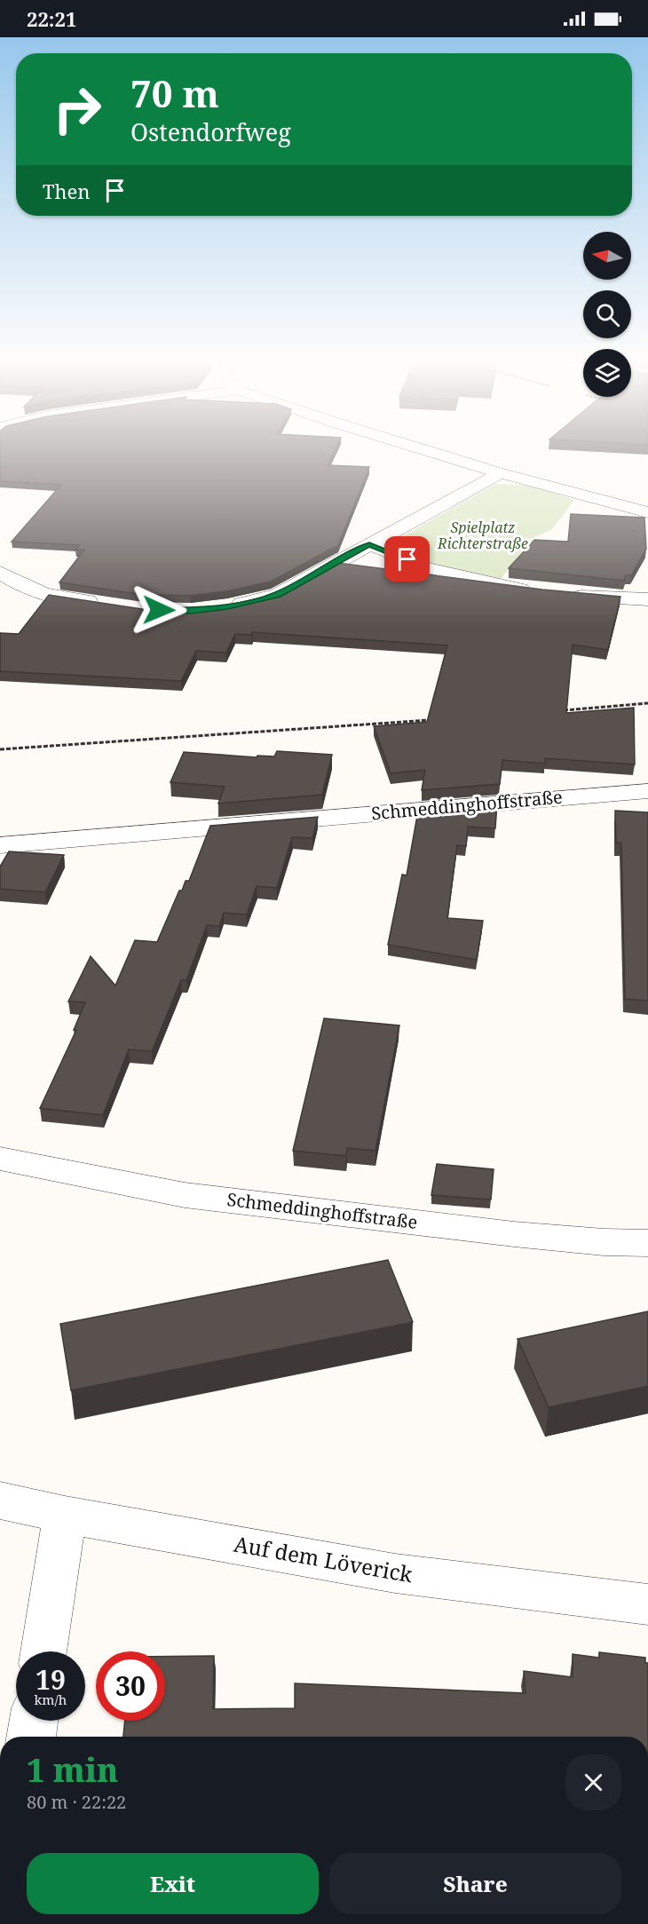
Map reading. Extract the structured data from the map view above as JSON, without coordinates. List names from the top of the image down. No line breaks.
{"streets":{"street":["Schmeddinghoffstraße","Auf dem Löverick"]},"parks":["Spielplatz Richterstraße"],"north":"left","page":{"status":"22:21","turn":["70 m","Ostendorfweg"],"then":"Then","speed":"19 km/h","limit":"30","heading":["1 min","80 m · 22:22"],"buttons":["Exit","Share"]}}
